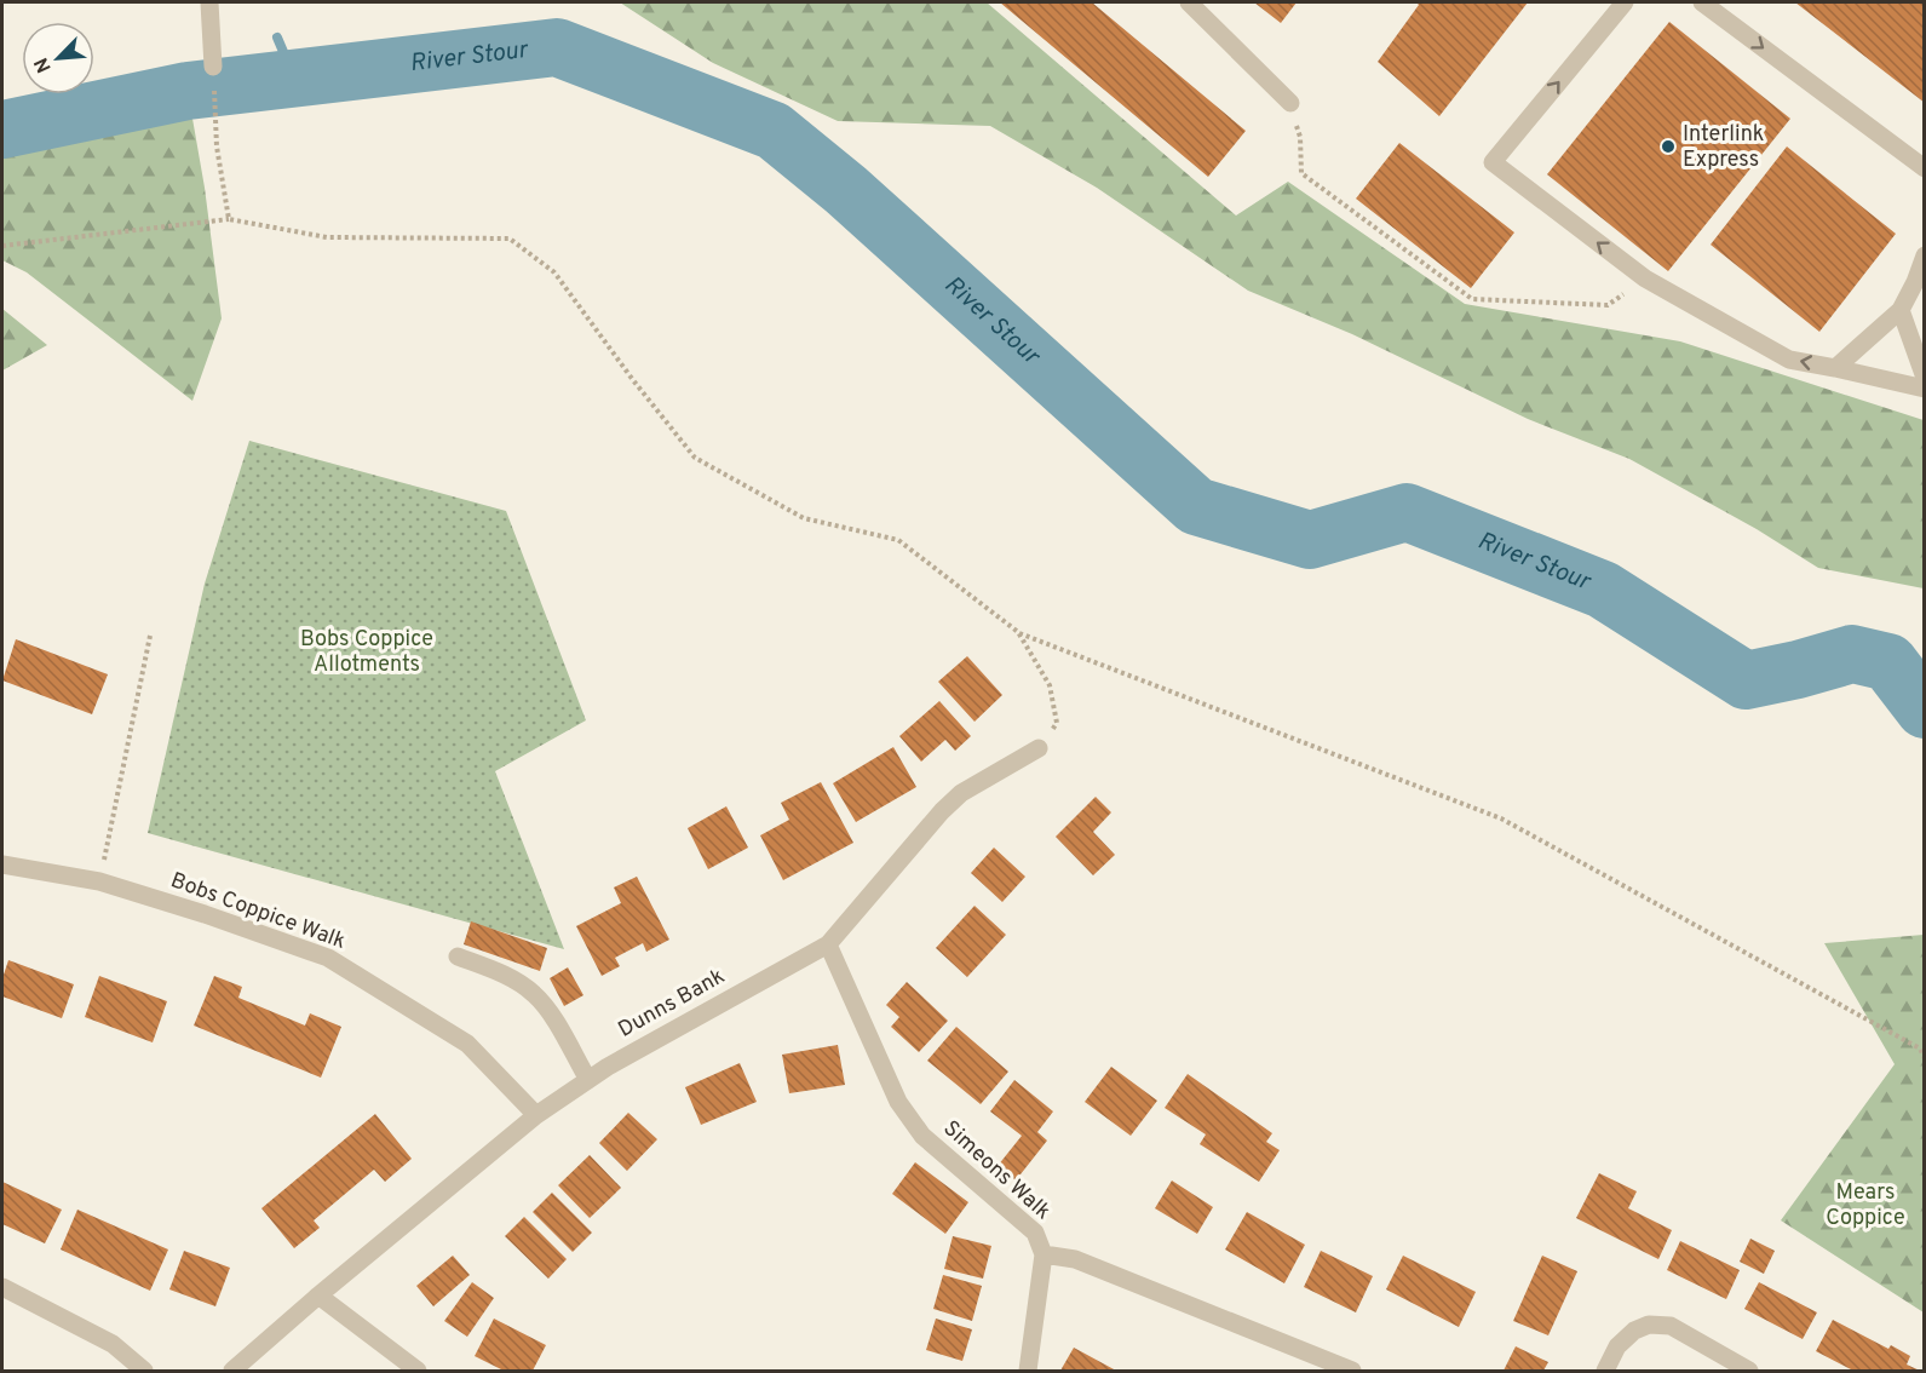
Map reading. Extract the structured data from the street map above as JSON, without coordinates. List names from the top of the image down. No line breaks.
{"streets":{"street":["Bobs Coppice Walk","Dunns Bank","Simeons Walk"]},"crossings":[["Bobs Coppice Walk","Dunns Bank"],["Dunns Bank","Simeons Walk"]],"water":["River Stour"],"parks":["Bobs Coppice Allotments","Mears Coppice"],"places":["Interlink Express"],"north":"bottom left"}
